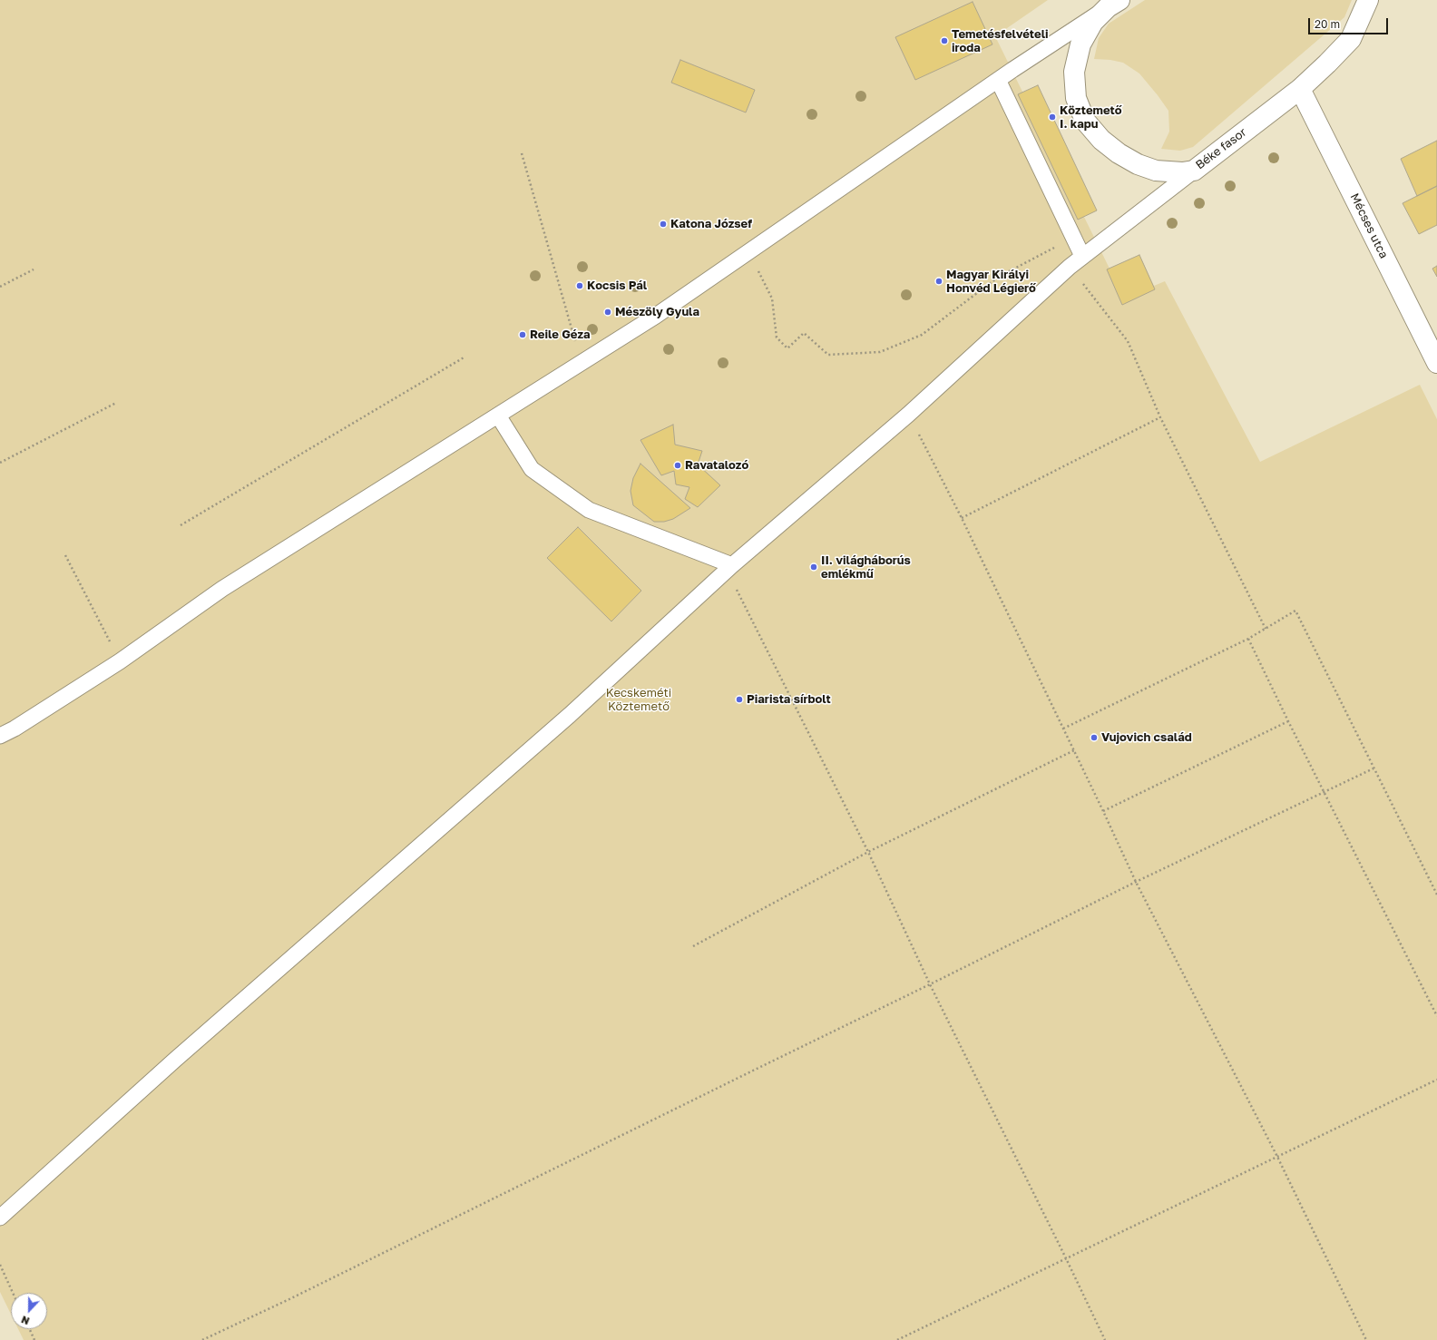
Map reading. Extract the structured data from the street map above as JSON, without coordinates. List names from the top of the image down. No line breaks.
{"streets":{"street":["Béke fasor","Mécses utca"]},"crossings":[["Béke fasor","Mécses utca"]],"parks":["Kecskeméti Köztemető"],"places":["Temetésfelvételi iroda","Köztemető I. kapu","Katona József","Magyar Királyi Honvéd Légierő","Kocsis Pál","Mészöly Gyula","Reile Géza","Ravatalozó","II. világháborús emlékmű","Piarista sírbolt","Vujovich család"],"scale_bar":"20 m","north":"bottom"}
